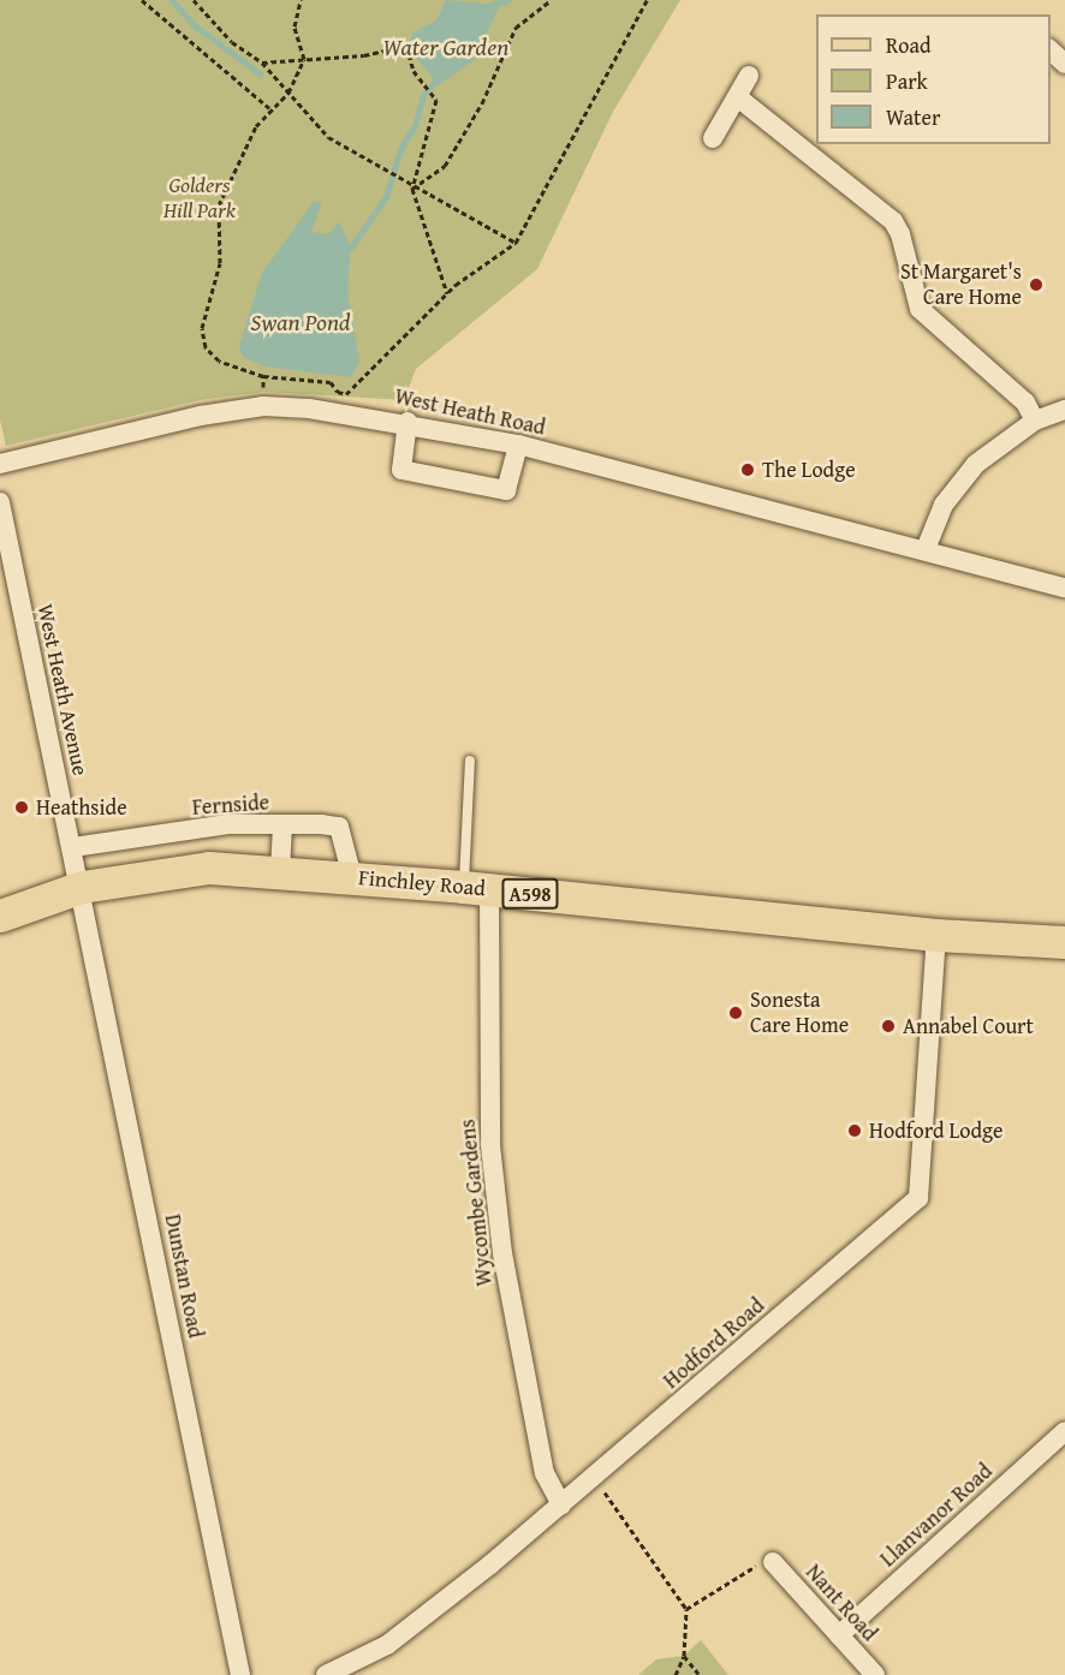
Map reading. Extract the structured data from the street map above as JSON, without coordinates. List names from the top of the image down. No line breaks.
{"streets":{"main road":["Finchley Road","A598"],"street":["West Heath Road","West Heath Avenue","Fernside","Wycombe Gardens","Dunstan Road","Hodford Road","Llanvanor Road","Nant Road"]},"crossings":[["West Heath Avenue","Fernside"],["West Heath Avenue","Finchley Road"],["West Heath Avenue","Dunstan Road"],["Fernside","Finchley Road"],["Finchley Road","Wycombe Gardens"],["Finchley Road","Dunstan Road"],["Finchley Road","Hodford Road"],["Wycombe Gardens","Hodford Road"],["Llanvanor Road","Nant Road"]],"water":["Water Garden","Swan Pond"],"parks":["Golders Hill Park"],"places":["St Margaret's Care Home","The Lodge","Heathside","Sonesta Care Home","Annabel Court","Hodford Lodge"],"legend":["Road","Park","Water"]}
